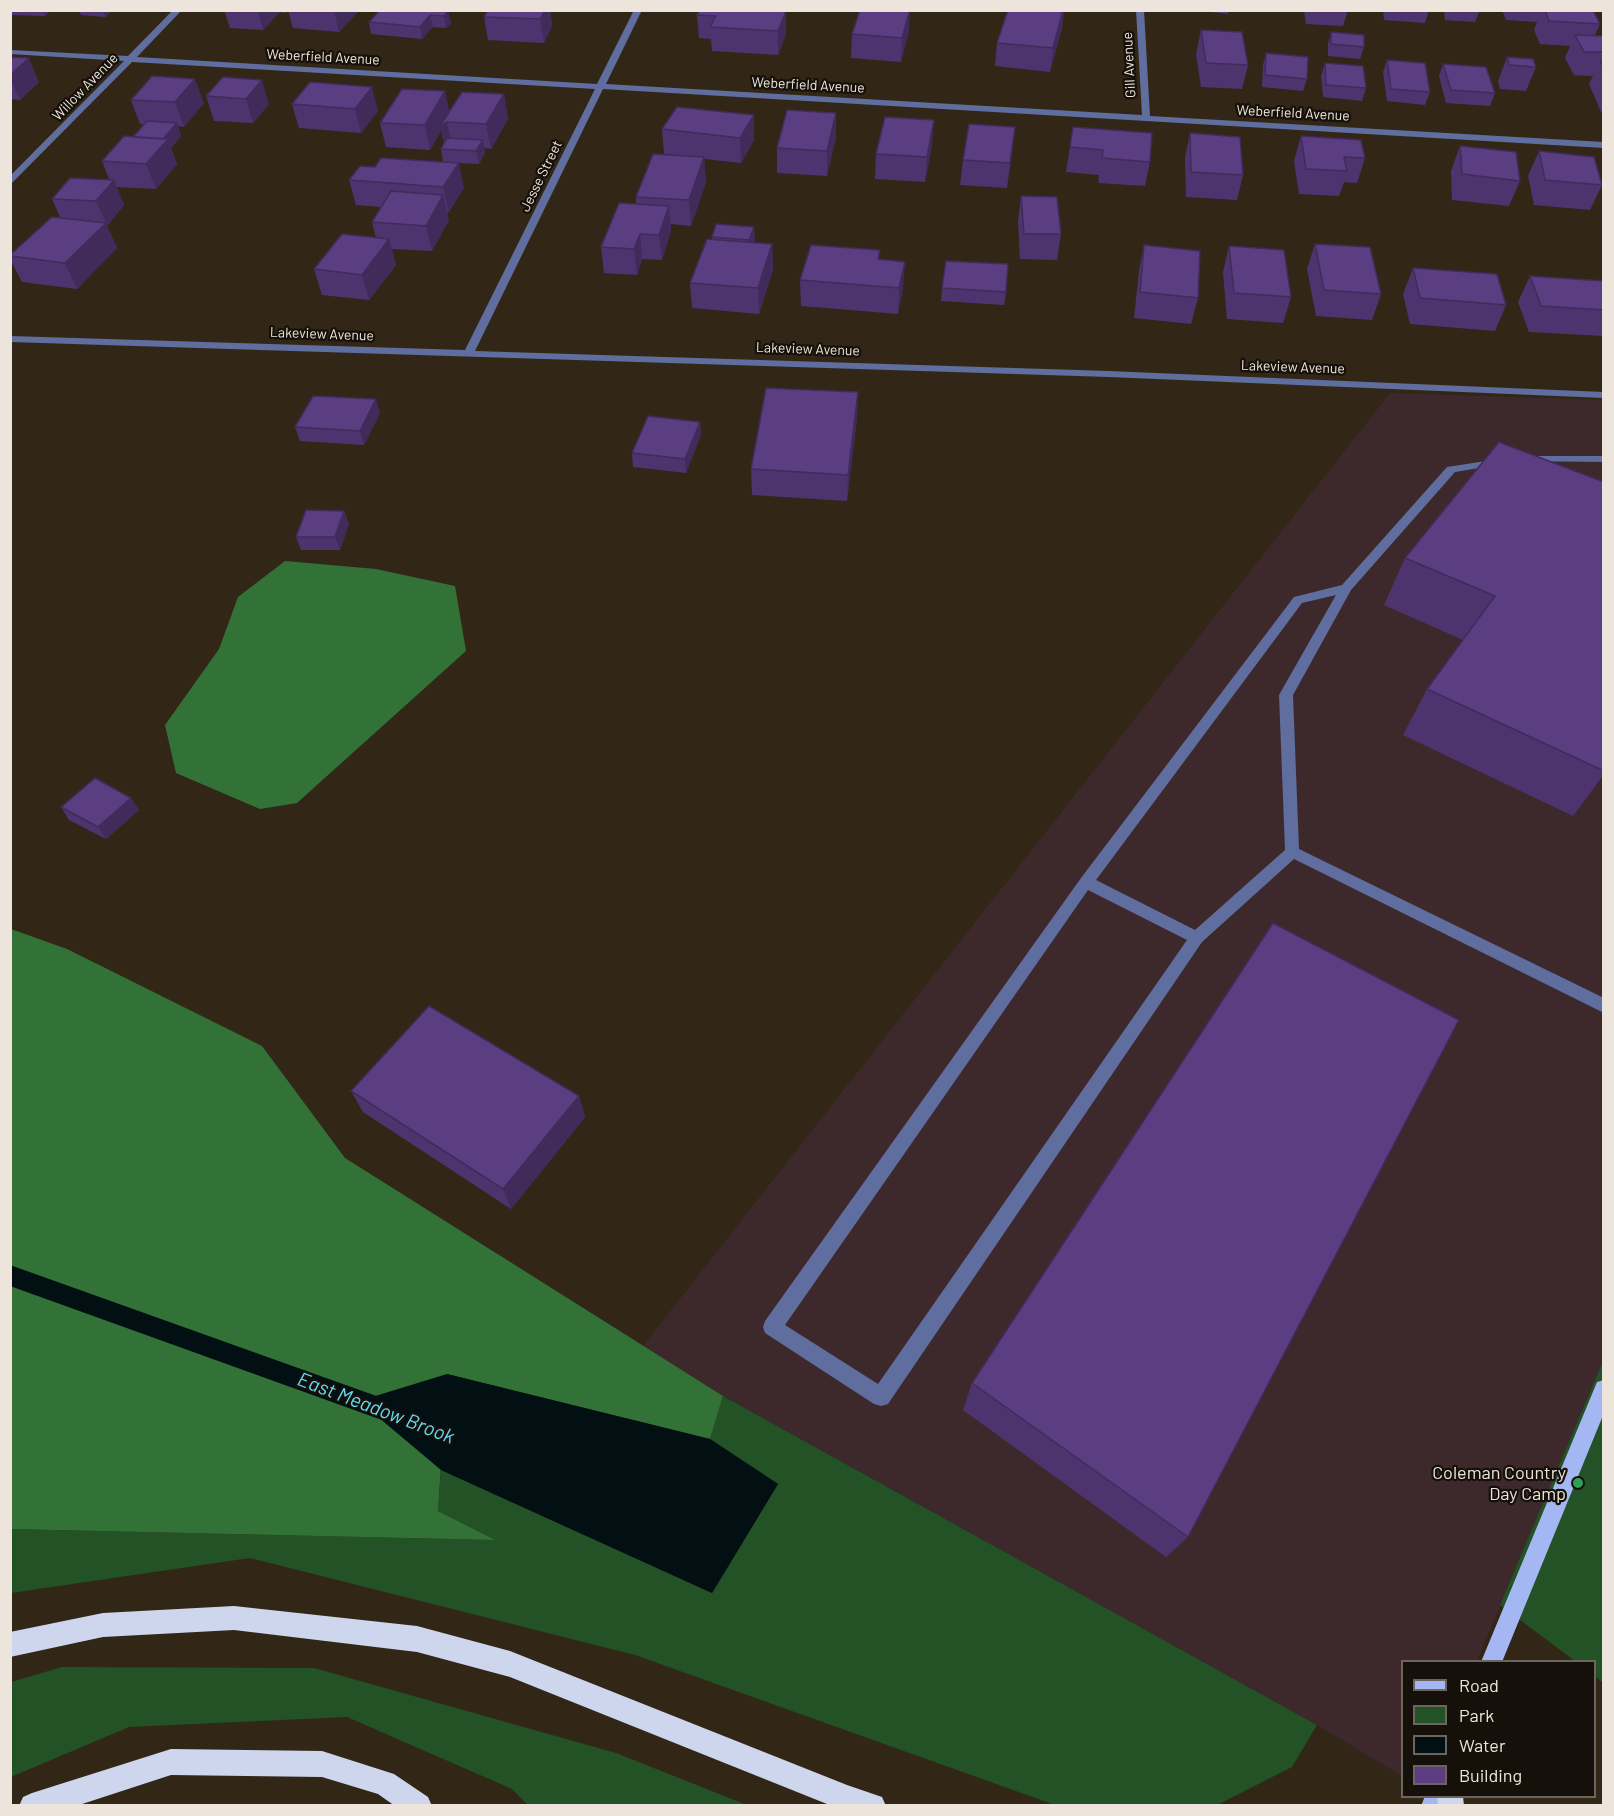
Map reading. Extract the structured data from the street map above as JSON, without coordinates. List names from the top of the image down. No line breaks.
{"streets":{"street":["Weberfield Avenue","Gill Avenue","Willow Avenue","Jesse Street","Lakeview Avenue"]},"crossings":[["Weberfield Avenue","Gill Avenue"],["Weberfield Avenue","Willow Avenue"],["Weberfield Avenue","Jesse Street"],["Jesse Street","Lakeview Avenue"]],"water":["East Meadow Brook"],"places":["Coleman Country Day Camp"],"legend":["Road","Park","Water","Building"]}
